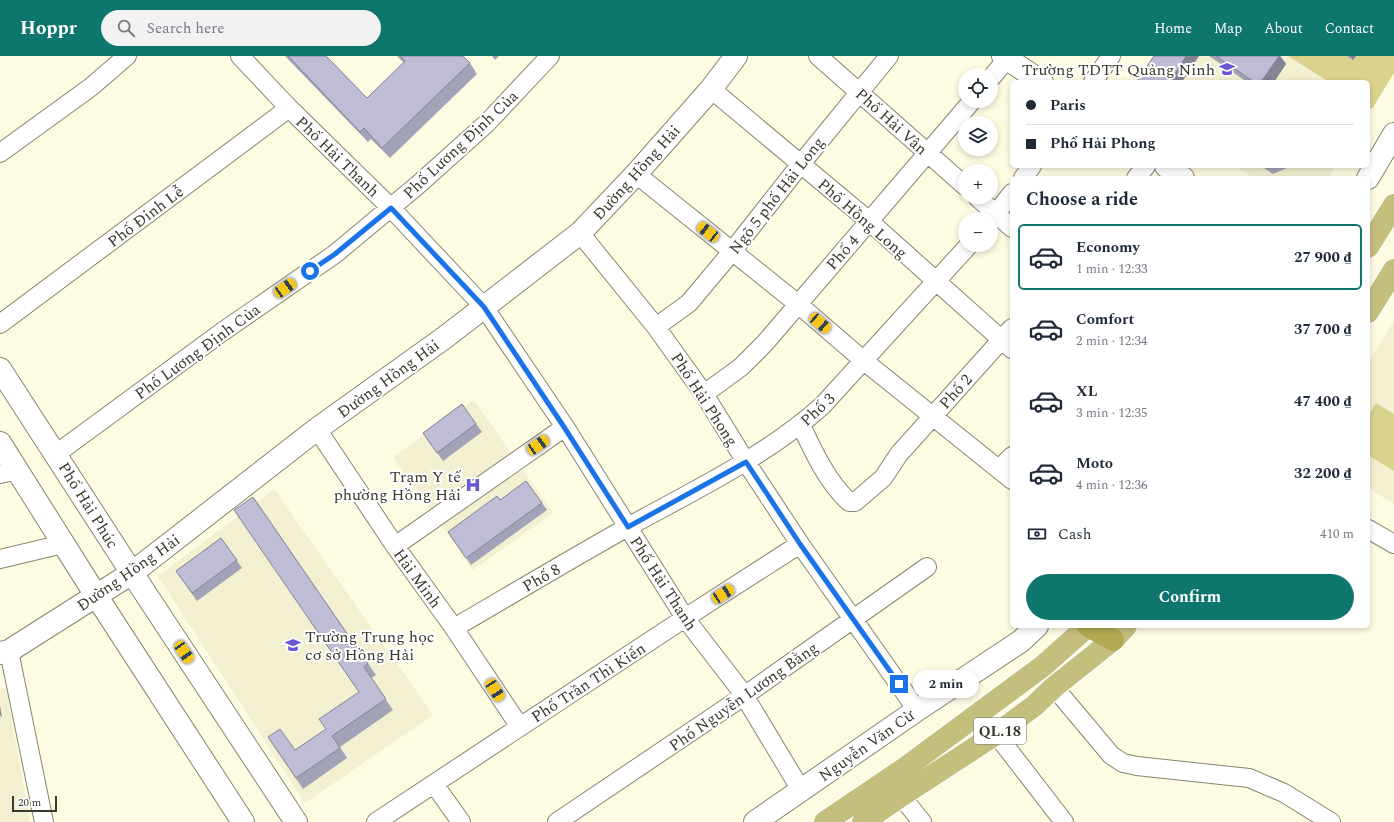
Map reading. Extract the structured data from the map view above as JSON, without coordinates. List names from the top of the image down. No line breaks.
{"streets":{"main road":["QL.18"],"street":["Phố Hải Vân","Phố Lương Định Của","Phố Hải Thanh","Đường Hồng Hải","Ngõ 5 phố Hải Long","Phố Đinh Lễ","Phố Hồng Long","Phố 4","Phố 2","Phố Hải Phong","Phố 3","Phố Hải Phúc","Phố 8","Hải Minh","Phố Trần Thì Kiến","Phố Nguyễn Lương Bằng","Nguyễn Văn Cừ"]},"crossings":[["Phố Hải Vân","Ngõ 5 phố Hải Long"],["Phố Hải Vân","Phố 4"],["Phố Lương Định Của","Phố Hải Thanh"],["Phố Lương Định Của","Phố Hải Phúc"],["Phố Hải Thanh","Đường Hồng Hải"],["Phố Hải Thanh","Phố Đinh Lễ"],["Phố Hải Thanh","Phố 3"],["Phố Hải Thanh","Phố 8"],["Phố Hải Thanh","Phố Trần Thì Kiến"],["Phố Hải Thanh","Phố Nguyễn Lương Bằng"],["Phố Hải Thanh","Nguyễn Văn Cừ"],["Đường Hồng Hải","Phố Hồng Long"],["Đường Hồng Hải","Phố Hải Phong"],["Đường Hồng Hải","Phố Hải Phúc"],["Đường Hồng Hải","Hải Minh"],["Ngõ 5 phố Hải Long","Phố Hồng Long"],["Ngõ 5 phố Hải Long","Phố Hải Phong"],["Phố Hồng Long","Phố 4"],["Phố Hồng Long","Phố 2"],["Phố Hồng Long","Phố 3"],["Phố 4","Phố Hải Phong"],["Phố 2","Phố 3"],["Phố Hải Phong","Phố 3"],["Phố Hải Phong","Phố Trần Thì Kiến"],["Phố Hải Phong","Phố Nguyễn Lương Bằng"],["Phố Hải Phong","Nguyễn Văn Cừ"],["Phố 3","Phố 8"],["Phố 8","Hải Minh"],["Hải Minh","Phố Trần Thì Kiến"]],"places":{"school or university":["Trường TDTT Quảng Ninh","Trường Trung học cơ sở Hồng Hải"],"hospital":["Trạm Y tế phường Hồng Hải"]},"scale_bar":"20 m","page":{"header":"Hoppr","search":"Search here","nav":["Home","Map","About","Contact"],"map_buttons":["+","−"],"banner":["Paris","Phố Hải Phong"],"heading":"Choose a ride","list":[{"name":"Economy","note":"1 min · 12:33","value":"27 900 ₫"},{"name":"Comfort","note":"2 min · 12:34","value":"37 700 ₫"},{"name":"XL","note":"3 min · 12:35","value":"47 400 ₫"},{"name":"Moto","note":"4 min · 12:36","value":"32 200 ₫"}],"pay":["Cash","410 m"],"buttons":"Confirm","bubble":"2 min","scale":"20 m"}}
